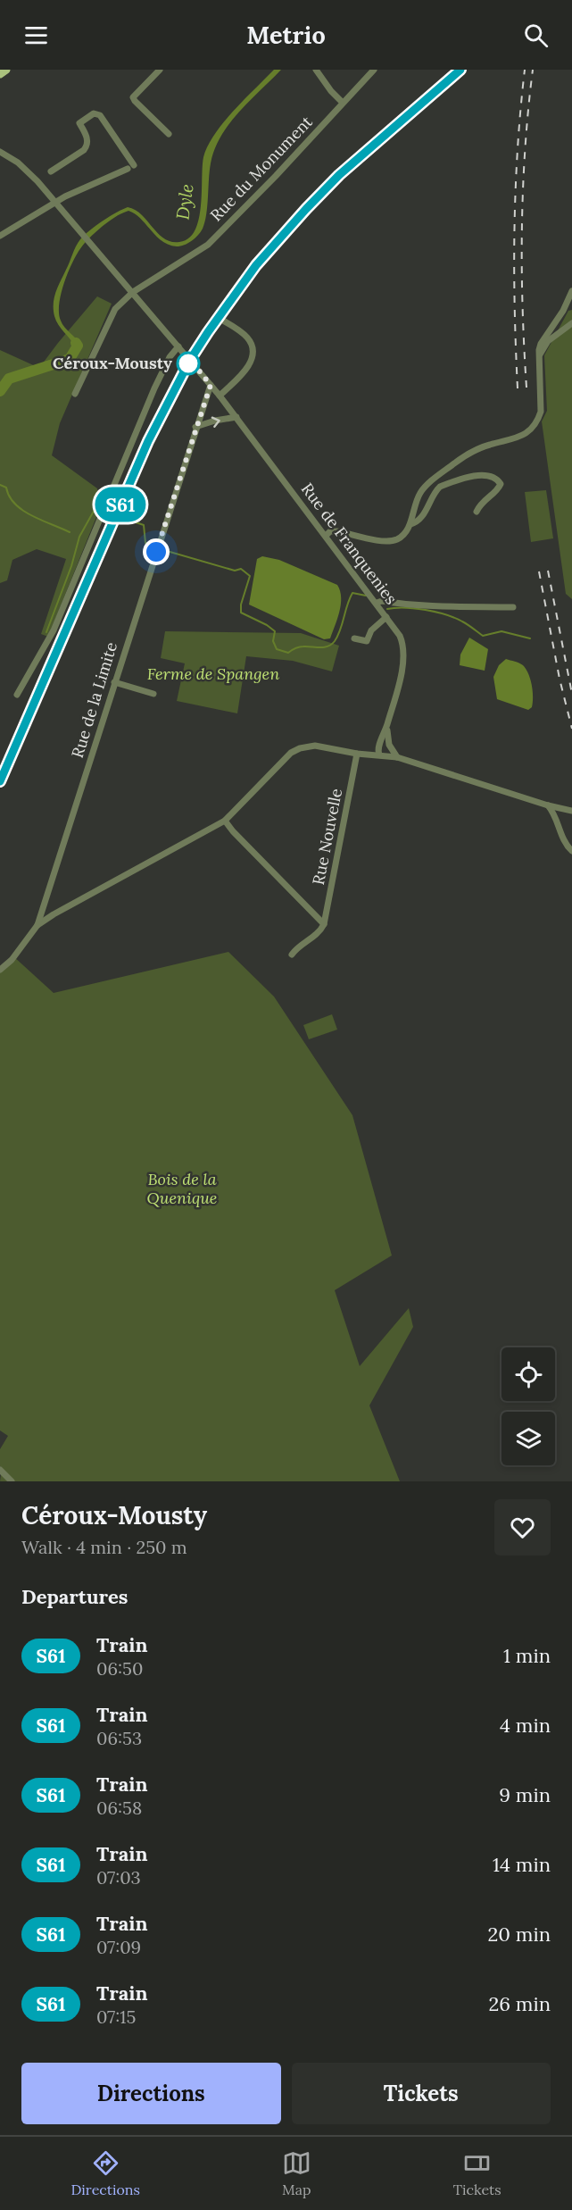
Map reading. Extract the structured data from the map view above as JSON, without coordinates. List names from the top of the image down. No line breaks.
{"streets":{"street":["Rue du Monument","Rue de Franquenies","Rue de la Limite","Rue Nouvelle"]},"crossings":[["Rue du Monument","Rue de Franquenies"],["Rue de Franquenies","Rue de la Limite"]],"water":["Dyle"],"parks":["Ferme de Spangen","Bois de la Quenique"],"places":["Céroux-Mousty"],"page":{"header":"Metrio","on_map":"S61","heading":[["Céroux-Mousty","Walk · 4 min · 250 m"],"Departures"],"list":[{"mark":"S61","name":"Train","note":"06:50","value":"1 min"},{"mark":"S61","name":"Train","note":"06:53","value":"4 min"},{"mark":"S61","name":"Train","note":"06:58","value":"9 min"},{"mark":"S61","name":"Train","note":"07:03","value":"14 min"},{"mark":"S61","name":"Train","note":"07:09","value":"20 min"},{"mark":"S61","name":"Train","note":"07:15","value":"26 min"}],"buttons":["Directions","Tickets"],"tabs":["Directions","Map","Tickets"]}}
